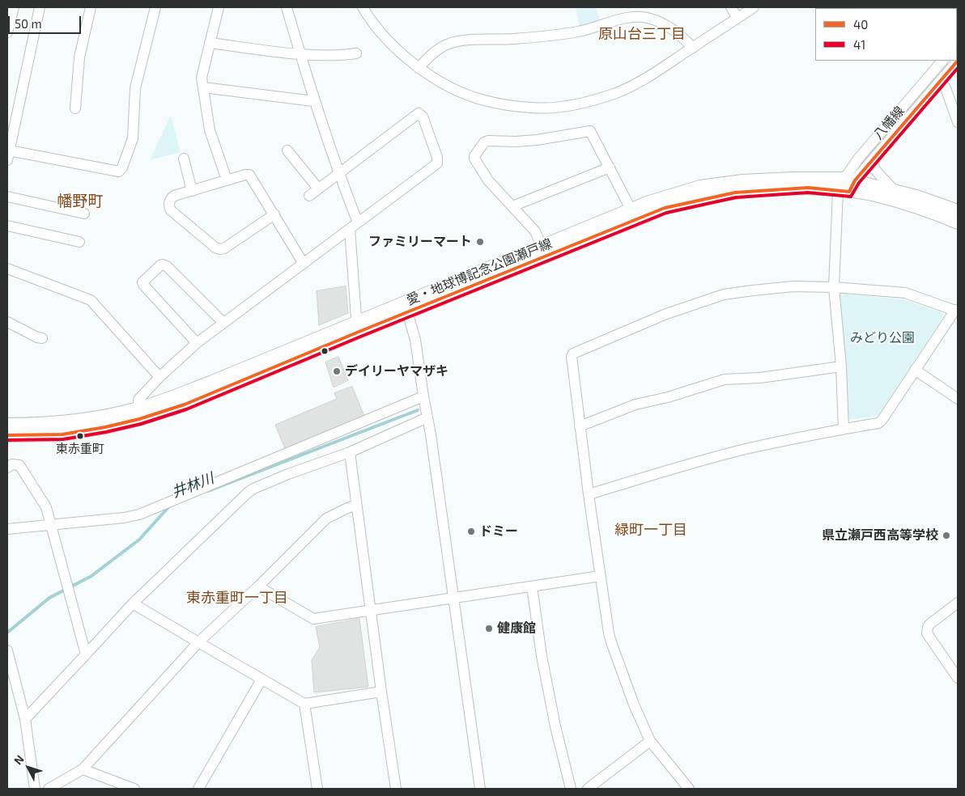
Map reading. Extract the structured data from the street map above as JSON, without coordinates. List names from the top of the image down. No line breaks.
{"streets":{"main road":["愛・地球博記念公園瀬戸線"],"street":["八幡線"]},"crossings":[["八幡線","愛・地球博記念公園瀬戸線"]],"districts":["原山台三丁目","幡野町","緑町一丁目","東赤重町一丁目"],"water":["井林川"],"parks":["みどり公園"],"places":["ファミリーマート","デイリーヤマザキ","東赤重町","ドミー","県立瀬戸西高等学校","健康館"],"lines":["transit line 40","transit line 41"],"legend":["40","41"],"scale_bar":"50 m","north":"top left"}
